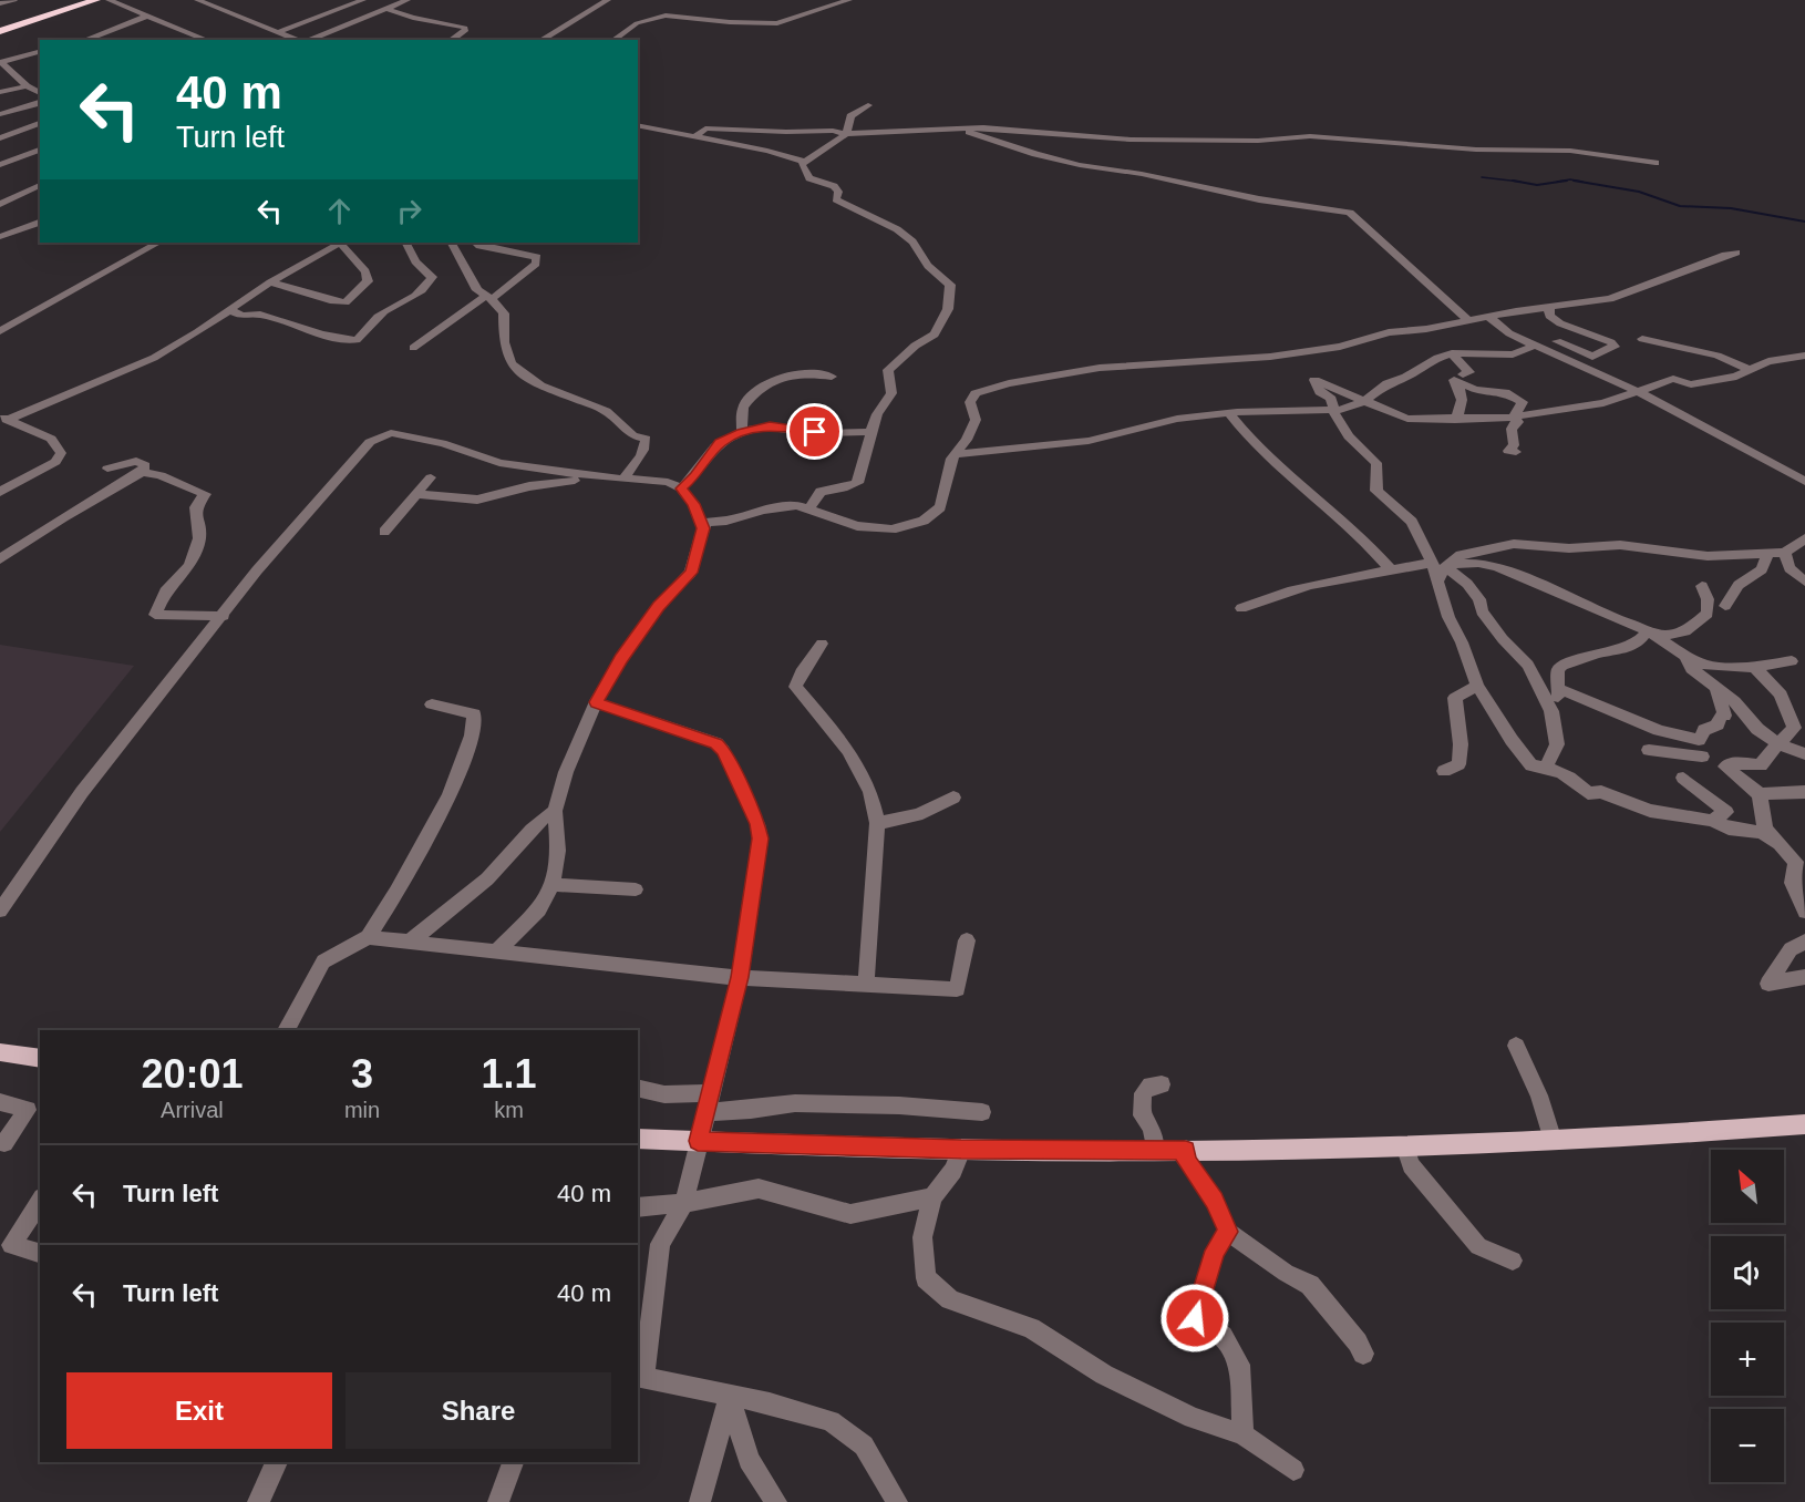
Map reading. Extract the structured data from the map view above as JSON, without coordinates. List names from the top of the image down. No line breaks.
{"north":"top left","page":{"turn":["40 m","Turn left"],"eta":["20:01","Arrival","3","min","1.1","km"],"list":[{"name":"Turn left","value":"40 m"},{"name":"Turn left","value":"40 m"}],"map_buttons":["+","−"],"buttons":["Exit","Share"]}}
